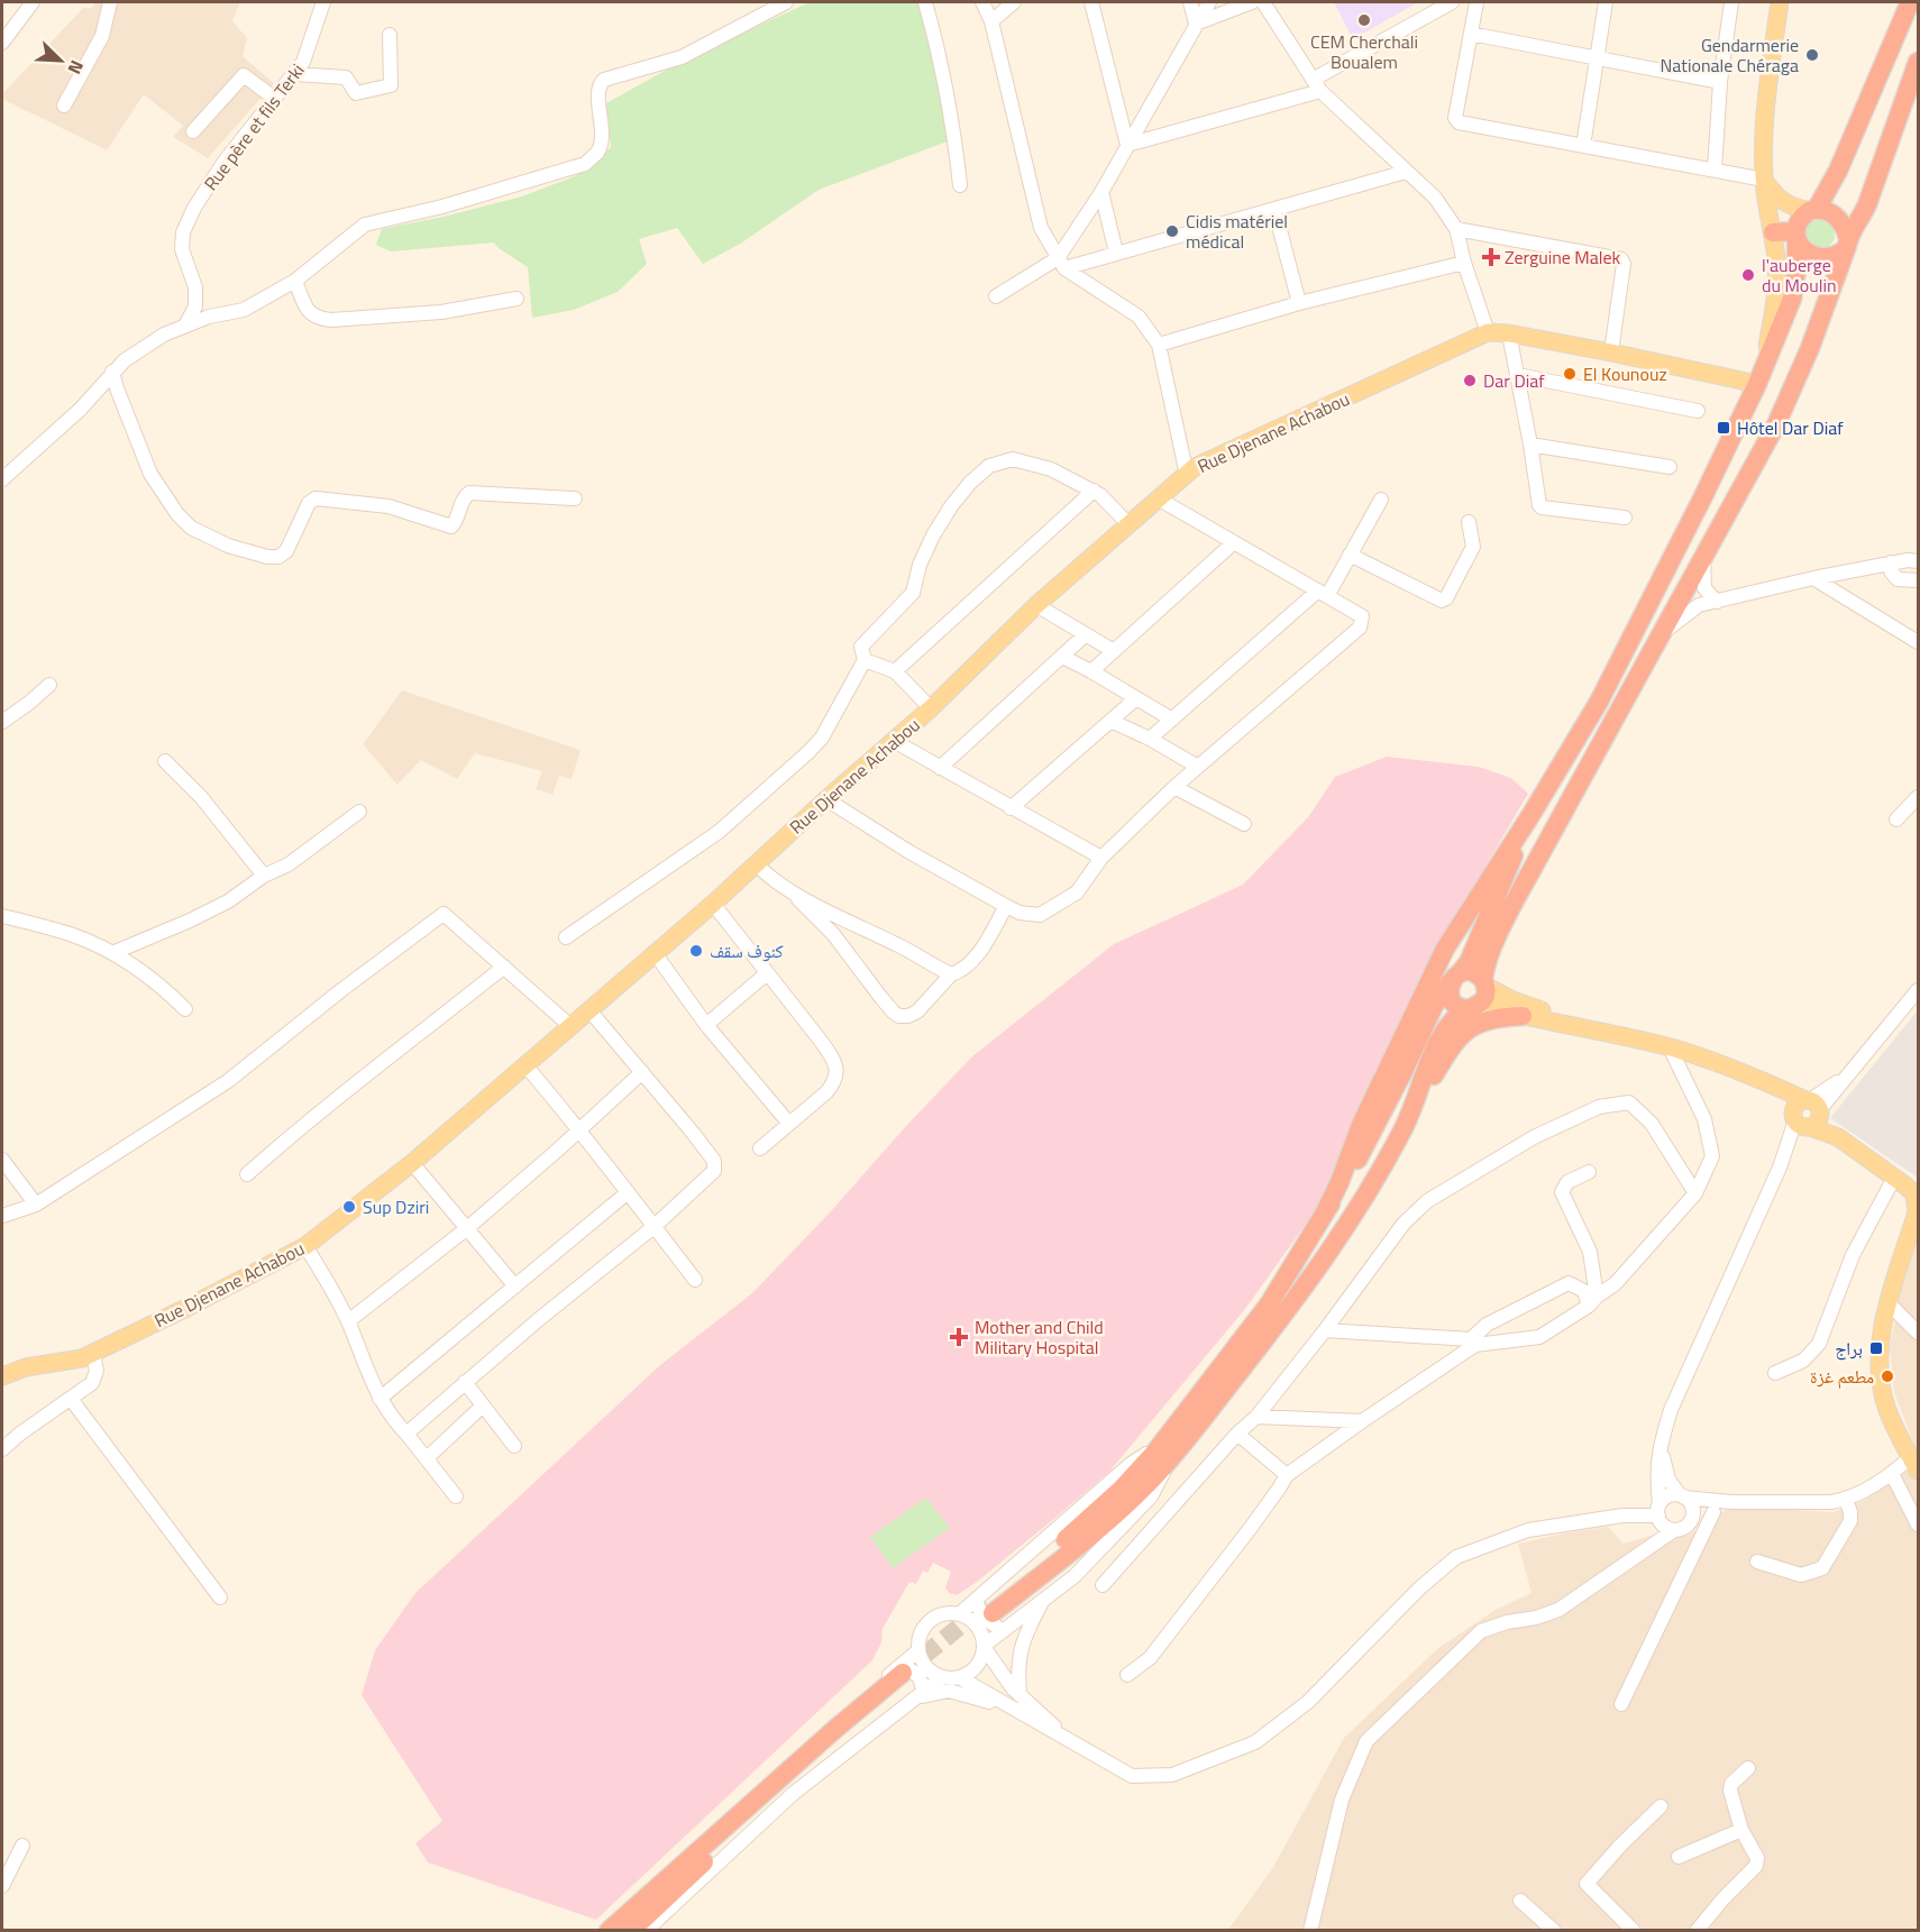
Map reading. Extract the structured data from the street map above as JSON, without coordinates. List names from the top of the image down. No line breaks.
{"streets":{"main road":["Rue Djenane Achabou"],"street":["Rue père et fils Terki"]},"places":{"other":["CEM Cherchali Boualem","Gendarmerie Nationale Chéraga","Cidis matériel médical","l'auberge du Moulin","El Kounouz","Dar Diaf","كنوف سقف","Sup Dziri","مطعم غزة"],"health":["Zerguine Malek","Mother and Child Military Hospital"],"transit":["Hôtel Dar Diaf","براج"]},"north":"bottom right"}
